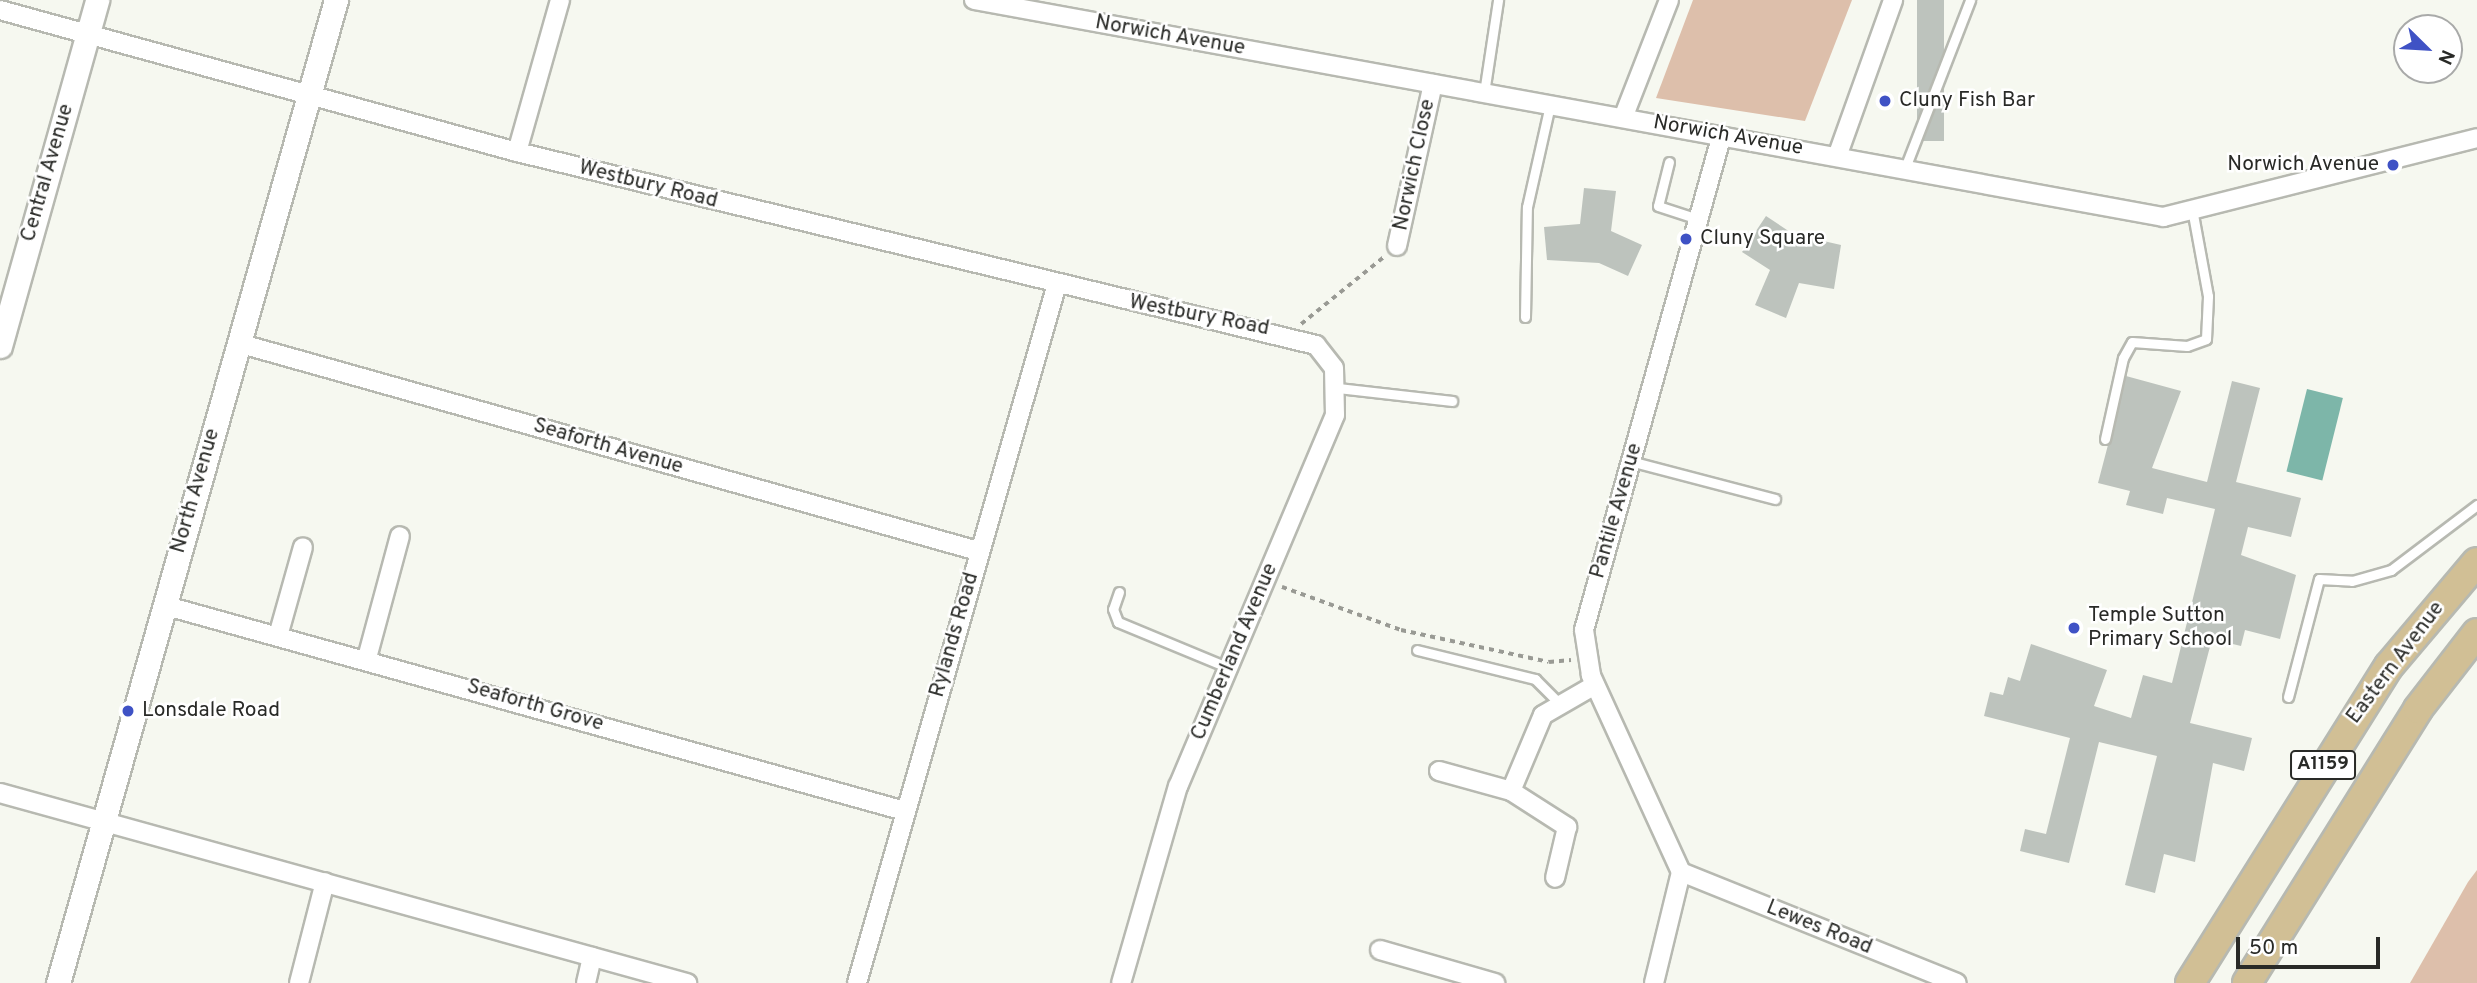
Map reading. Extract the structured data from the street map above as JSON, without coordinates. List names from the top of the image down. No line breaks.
{"streets":{"main road":["Eastern Avenue","A1159"],"street":["Norwich Avenue","Norwich Close","Central Avenue","Westbury Road","Seaforth Avenue","North Avenue","Pantile Avenue","Rylands Road","Cumberland Avenue","Seaforth Grove","Lewes Road"]},"crossings":[["Norwich Avenue","Norwich Close"],["Norwich Avenue","Pantile Avenue"],["Central Avenue","Westbury Road"],["Westbury Road","North Avenue"],["Westbury Road","Rylands Road"],["Westbury Road","Cumberland Avenue"],["Seaforth Avenue","North Avenue"],["Seaforth Avenue","Rylands Road"],["North Avenue","Seaforth Grove"],["Pantile Avenue","Lewes Road"],["Rylands Road","Seaforth Grove"]],"places":["Cluny Fish Bar","Norwich Avenue","Cluny Square","Temple Sutton Primary School","Lonsdale Road"],"scale_bar":"50 m","north":"bottom right"}
